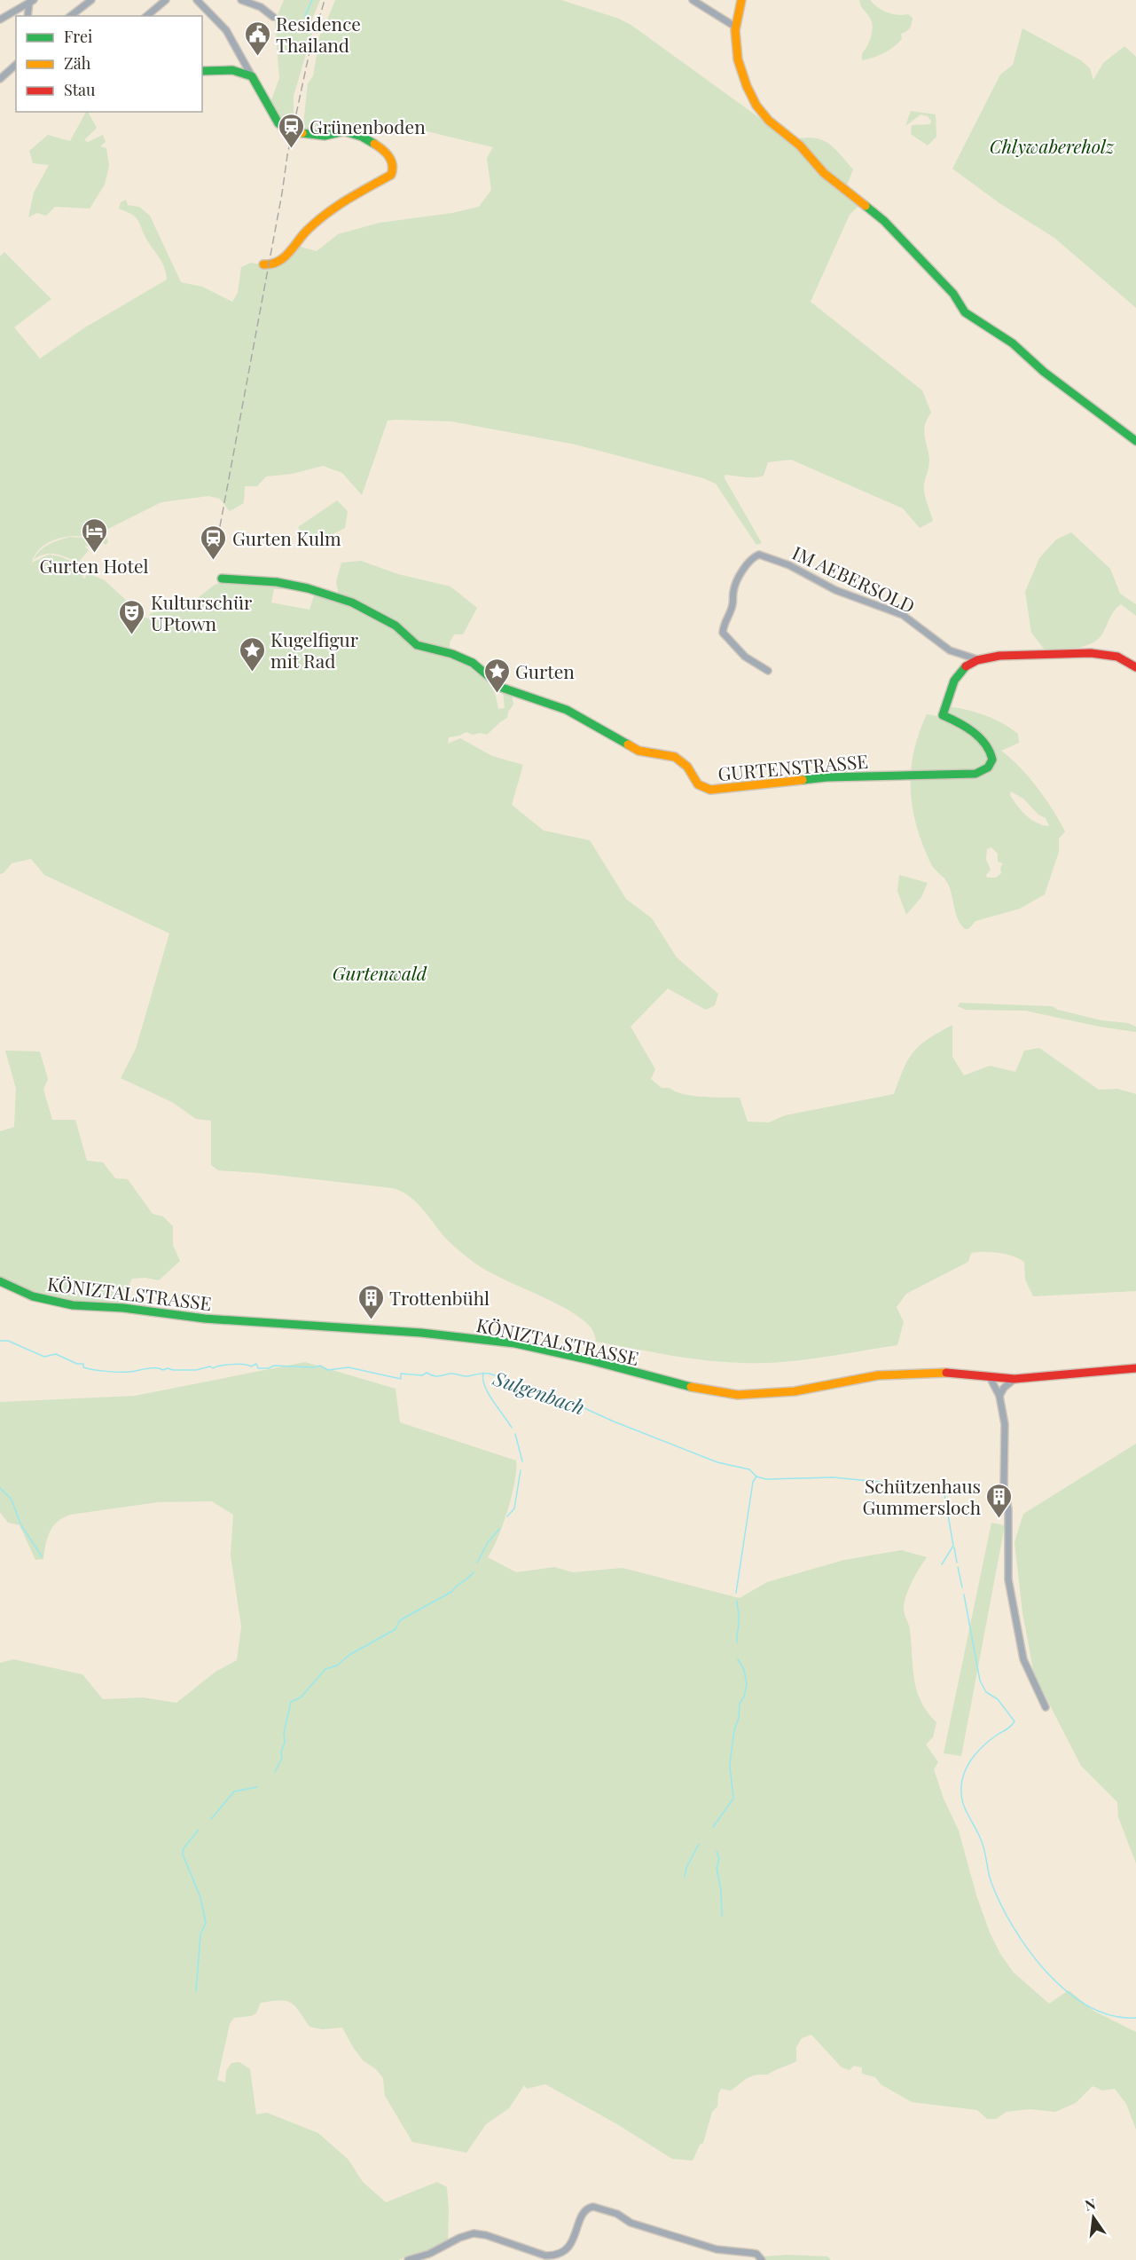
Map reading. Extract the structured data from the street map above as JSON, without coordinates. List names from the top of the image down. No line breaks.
{"streets":{"street":["IM AEBERSOLD","GURTENSTRASSE","KÖNIZTALSTRASSE"]},"crossings":[["IM AEBERSOLD","GURTENSTRASSE"]],"water":["Sulgenbach"],"parks":["Chlywabereholz","Gurtenwald"],"places":{"public building":["Residence Thailand"],"station":["Grünenboden","Gurten Kulm"],"hotel":["Gurten Hotel"],"theatre":["Kulturschür UPtown"],"place":["Kugelfigur mit Rad","Gurten"],"building":["Trottenbühl","Schützenhaus Gummersloch"]},"legend":["Frei","Zäh","Stau"],"north":"top"}
